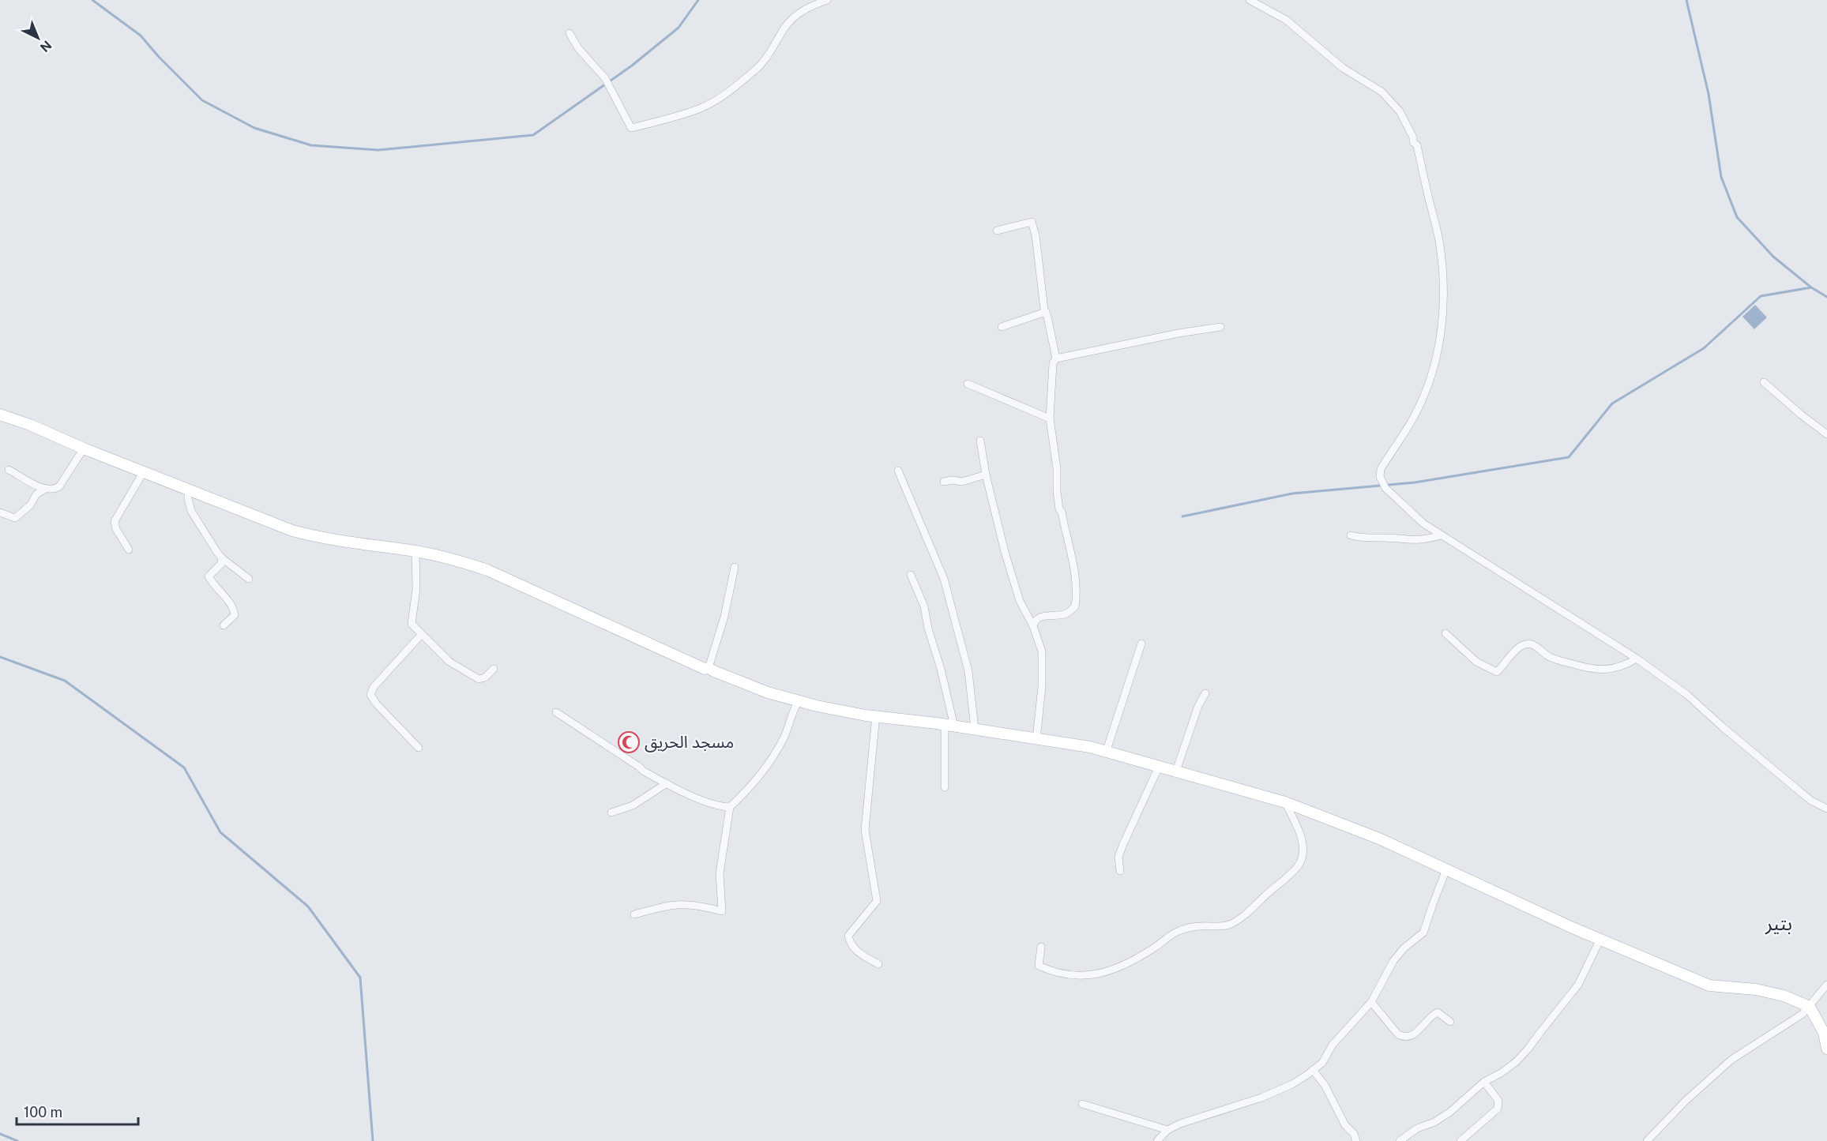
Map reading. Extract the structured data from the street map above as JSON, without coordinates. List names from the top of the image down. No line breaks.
{"districts":["بتير"],"places":{"mosque":["مسجد الحريق"]},"scale_bar":"100 m","north":"bottom right"}
